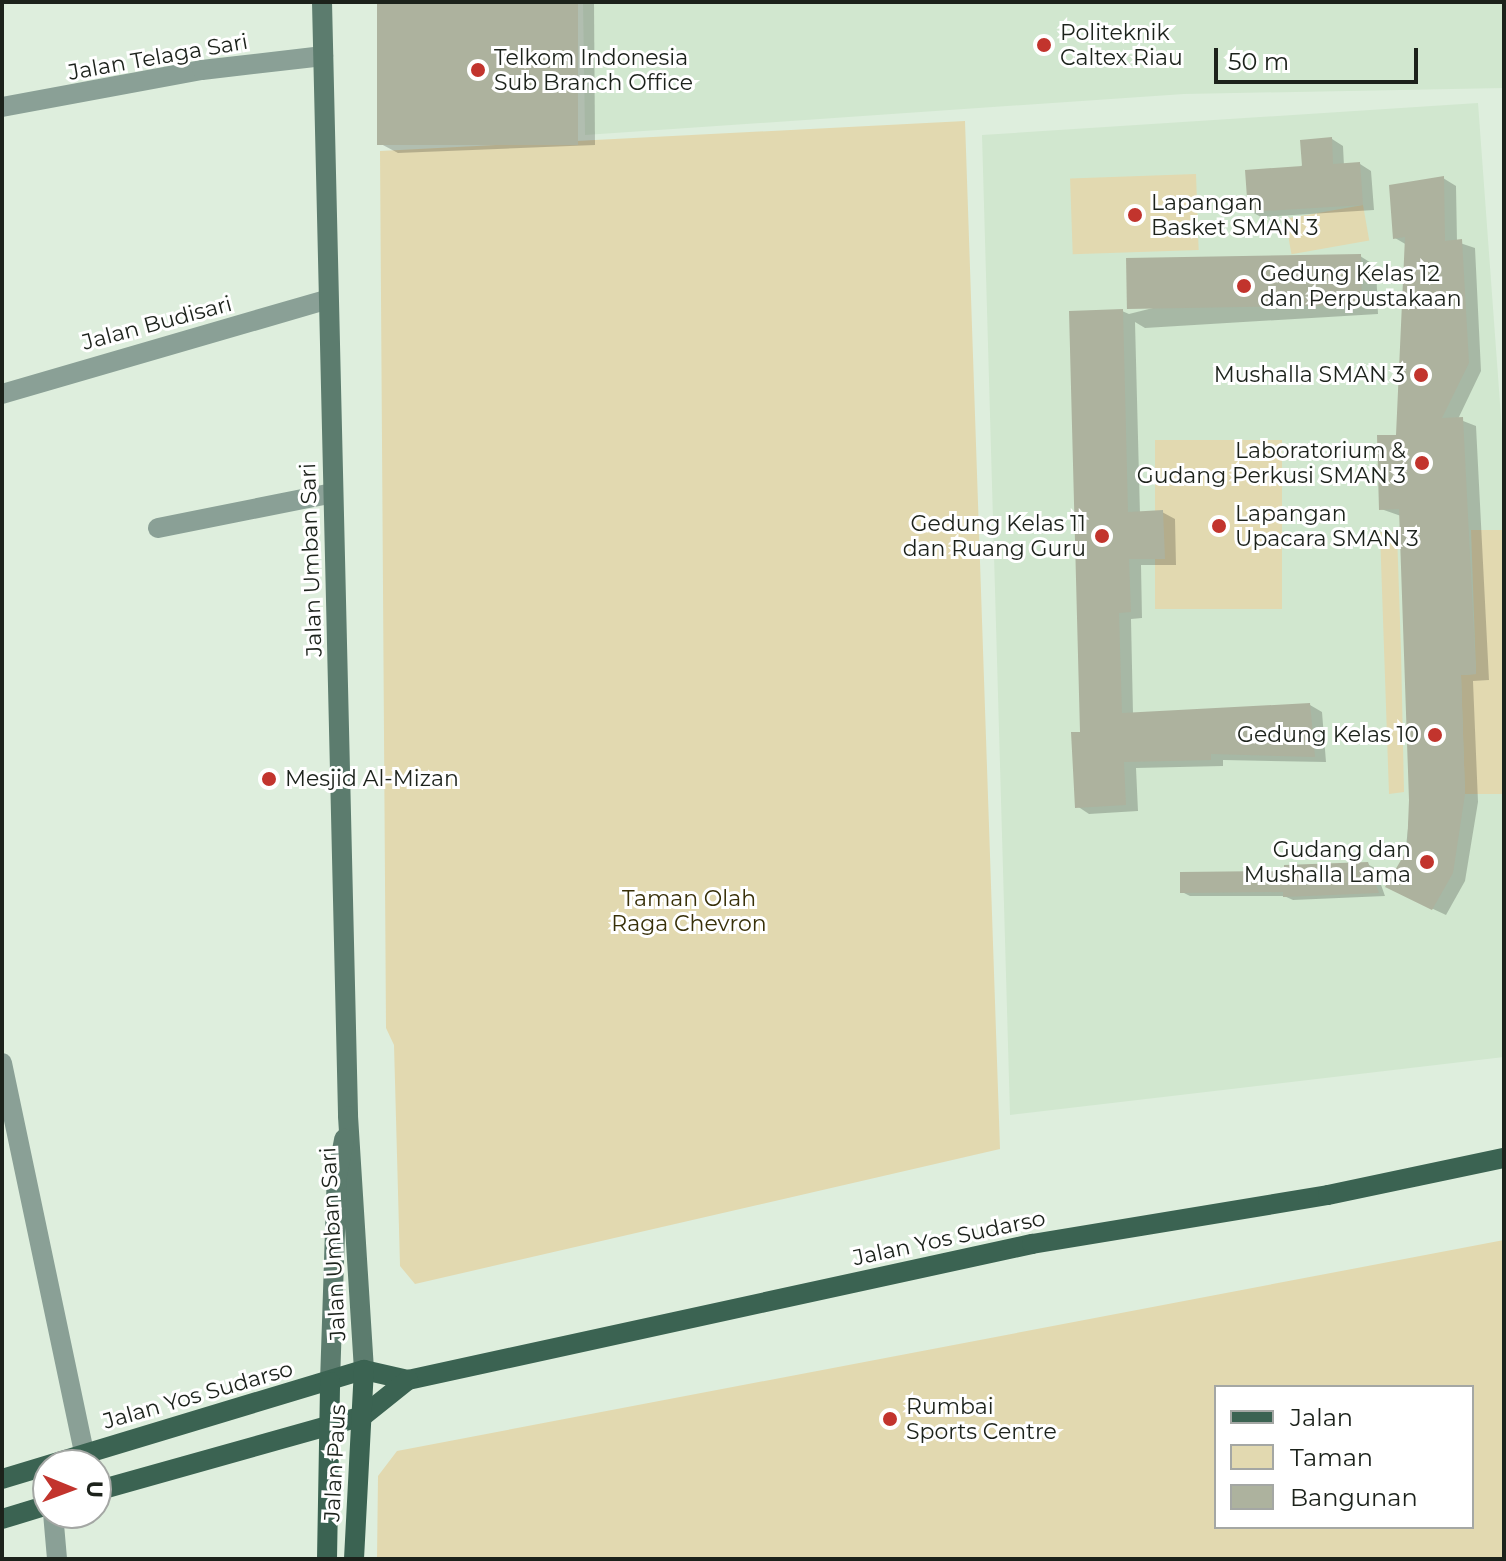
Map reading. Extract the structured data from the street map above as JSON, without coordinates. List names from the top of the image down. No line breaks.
{"streets":{"main road":["Jalan Umban Sari","Jalan Yos Sudarso","Jalan Paus"],"street":["Jalan Telaga Sari","Jalan Budisari"]},"crossings":[["Jalan Telaga Sari","Jalan Umban Sari"],["Jalan Budisari","Jalan Umban Sari"],["Jalan Umban Sari","Jalan Yos Sudarso"],["Jalan Umban Sari","Jalan Paus"],["Jalan Yos Sudarso","Jalan Paus"]],"parks":["Taman Olah Raga Chevron"],"places":["Politeknik Caltex Riau","Telkom Indonesia Sub Branch Office","Lapangan Basket SMAN 3","Gedung Kelas 12 dan Perpustakaan","Mushalla SMAN 3","Laboratorium & Gudang Perkusi SMAN 3","Lapangan Upacara SMAN 3","Gedung Kelas 11 dan Ruang Guru","Gedung Kelas 10","Mesjid Al-Mizan","Gudang dan Mushalla Lama","Rumbai Sports Centre"],"legend":["Jalan","Taman","Bangunan"],"scale_bar":"50 m","north":"right"}
